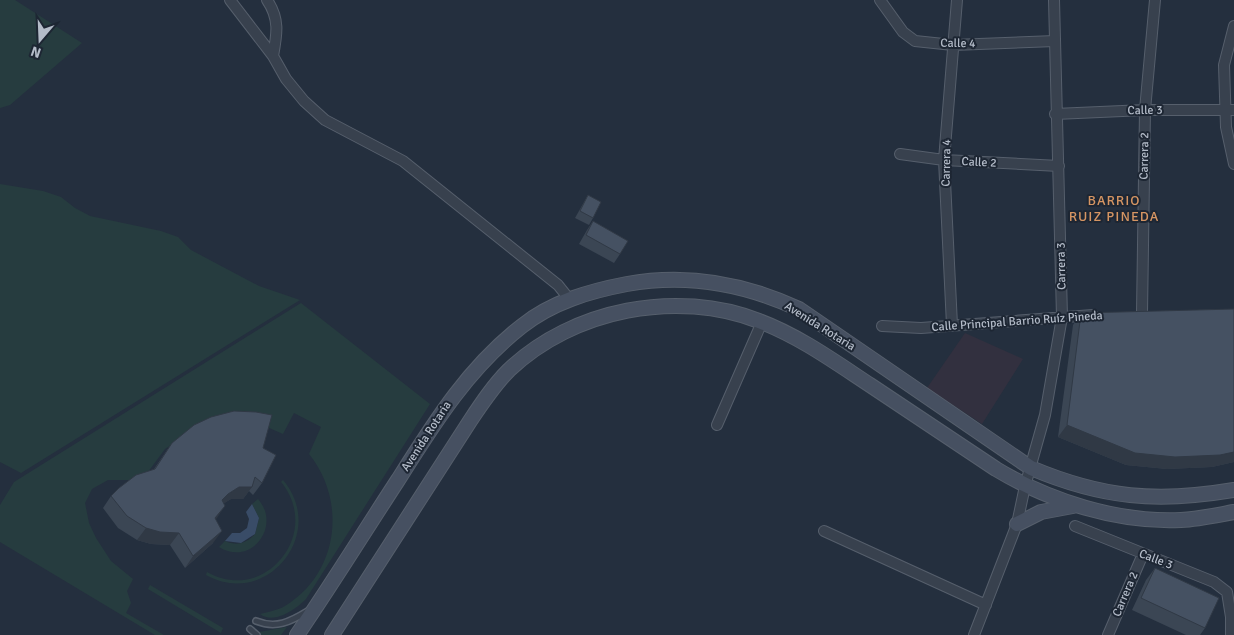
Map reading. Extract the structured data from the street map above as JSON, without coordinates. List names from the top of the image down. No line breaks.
{"streets":{"main road":["Avenida Rotaria"],"street":["Calle 4","Calle 3","Carrera 2","Calle 2","Carrera 4","Carrera 3","Calle Principal Barrio Ruíz Pineda"]},"crossings":[["Calle 4","Carrera 4"],["Calle 4","Carrera 3"],["Calle 3","Carrera 2"],["Calle 3","Carrera 3"],["Calle 2","Carrera 4"],["Calle 2","Carrera 3"],["Carrera 4","Calle Principal Barrio Ruíz Pineda"],["Carrera 3","Calle Principal Barrio Ruíz Pineda"],["Carrera 3","Avenida Rotaria"]],"districts":["BARRIO RUIZ PINEDA"],"north":"bottom"}
